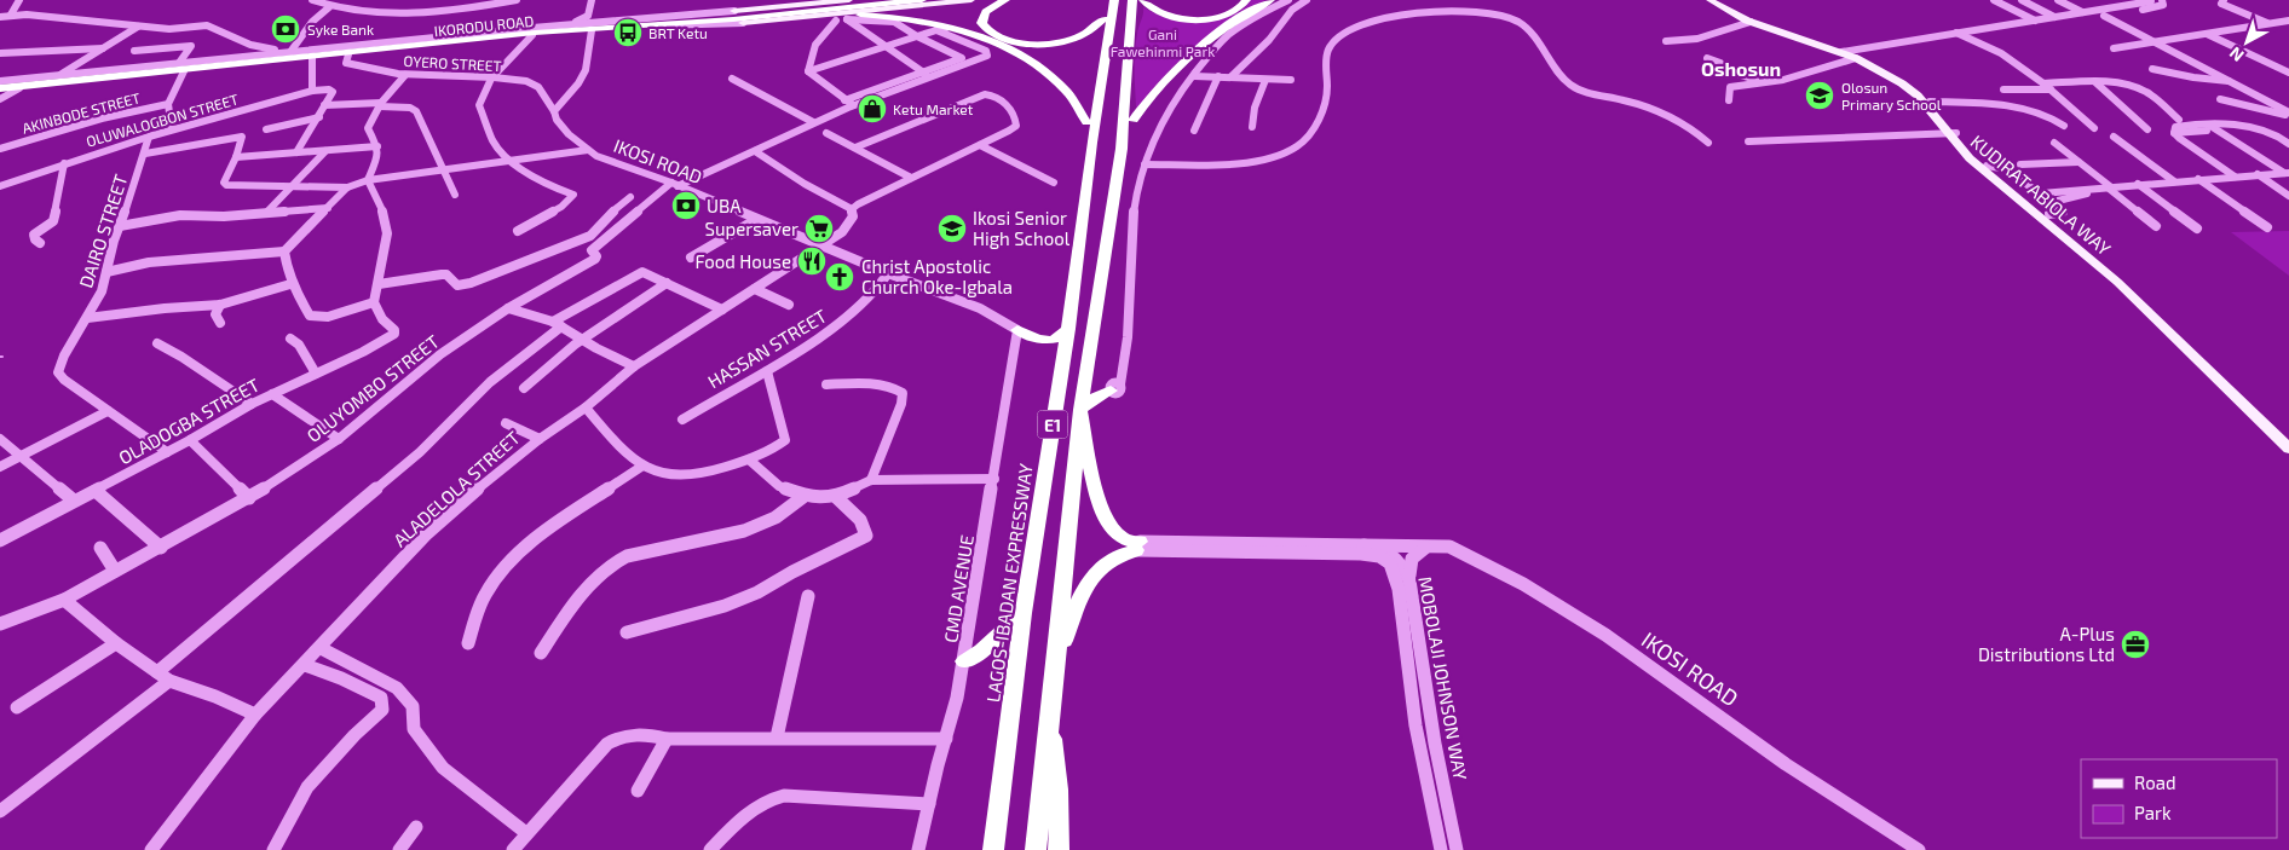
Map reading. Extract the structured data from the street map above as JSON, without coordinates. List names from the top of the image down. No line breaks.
{"streets":{"highway":["IKORODU ROAD","E1","LAGOS-IBADAN EXPRESSWAY"],"main road":["KUDIRAT ABIOLA WAY"],"street":["OYERO STREET","AKINBODE STREET","OLUWALOGBON STREET","IKOSI ROAD","DAIRO STREET","HASSAN STREET","OLUYOMBO STREET","OLADOGBA STREET","ALADELOLA STREET","CMD AVENUE","MOBOLAJI JOHNSON WAY"]},"crossings":[["IKORODU ROAD","OYERO STREET"],["OYERO STREET","IKOSI ROAD"],["OLUWALOGBON STREET","DAIRO STREET"],["IKOSI ROAD","HASSAN STREET"],["IKOSI ROAD","OLUYOMBO STREET"],["IKOSI ROAD","ALADELOLA STREET"],["IKOSI ROAD","CMD AVENUE"],["IKOSI ROAD","MOBOLAJI JOHNSON WAY"],["DAIRO STREET","OLADOGBA STREET"]],"districts":["Oshosun"],"parks":["Gani Fawehinmi Park"],"places":{"bank":["Syke Bank","UBA"],"bus stop":["BRT Ketu"],"school or university":["Olosun Primary School","Ikosi Senior High School"],"shop":["Ketu Market"],"supermarket":["Supersaver"],"restaurant":["Food House"],"church":["Christ Apostolic Church Oke-Igbala"],"office":["A-Plus Distributions Ltd"]},"legend":["Road","Park"],"north":"bottom left"}
